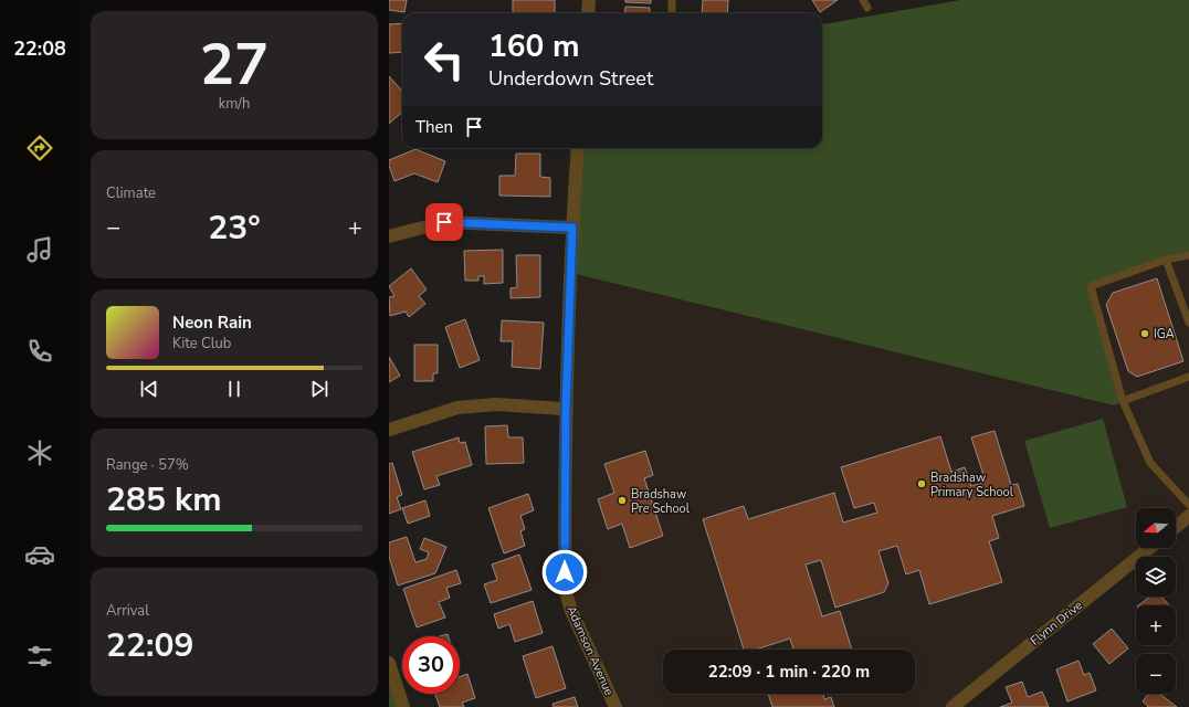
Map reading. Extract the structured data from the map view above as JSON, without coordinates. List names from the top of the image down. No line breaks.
{"streets":{"street":["Flynn Drive","Adamson Avenue"]},"places":["IGA","Bradshaw Primary School","Bradshaw Pre School"],"north":"left","page":{"tabs":"22:08","tile":[["27","km/h"],"Climate",["Range · 57%","285 km"],["Arrival","22:09"]],"turn":["160 m","Underdown Street"],"then":"Then","heat":["−","23°","+"],"song":["Neon Rain","Kite Club"],"map_buttons":["+","−"],"limit":"30","trip":"22:09 · 1 min · 220 m"}}
